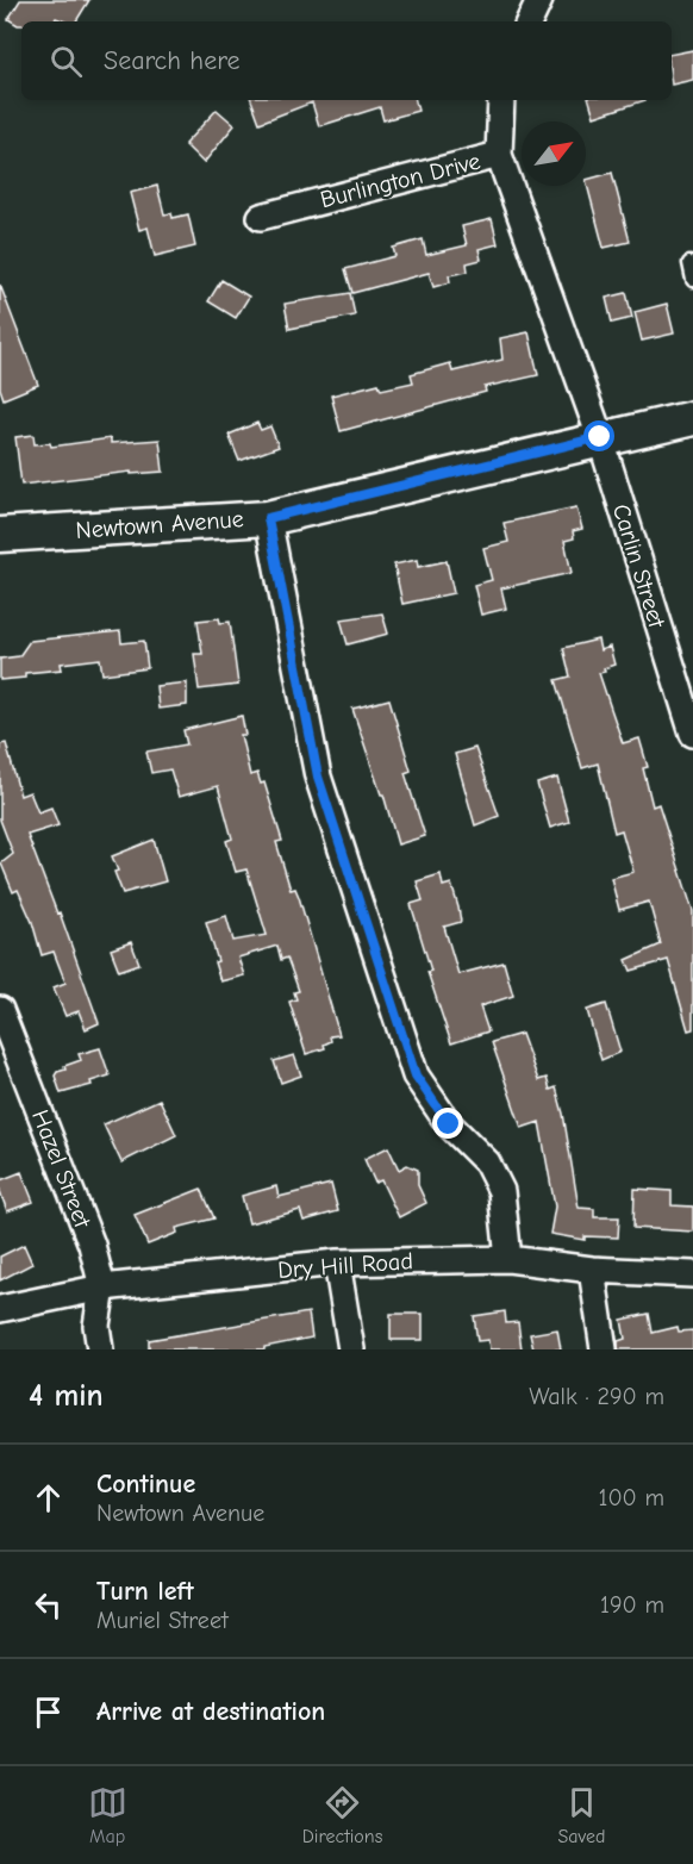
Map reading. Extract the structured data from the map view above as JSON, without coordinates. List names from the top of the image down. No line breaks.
{"streets":{"main road":["Newtown Avenue"],"street":["Burlington Drive","Carlin Street","Hazel Street","Dry Hill Road"]},"crossings":[["Burlington Drive","Newtown Avenue"],["Burlington Drive","Carlin Street"],["Newtown Avenue","Carlin Street"],["Hazel Street","Dry Hill Road"]],"north":"top right","page":{"search":"Search here","heading":["4 min","Walk · 290 m"],"list":[["Continue","Newtown Avenue","100 m"],["Turn left","Muriel Street","190 m"],"Arrive at destination"],"nav":["Map","Directions","Saved"]}}
